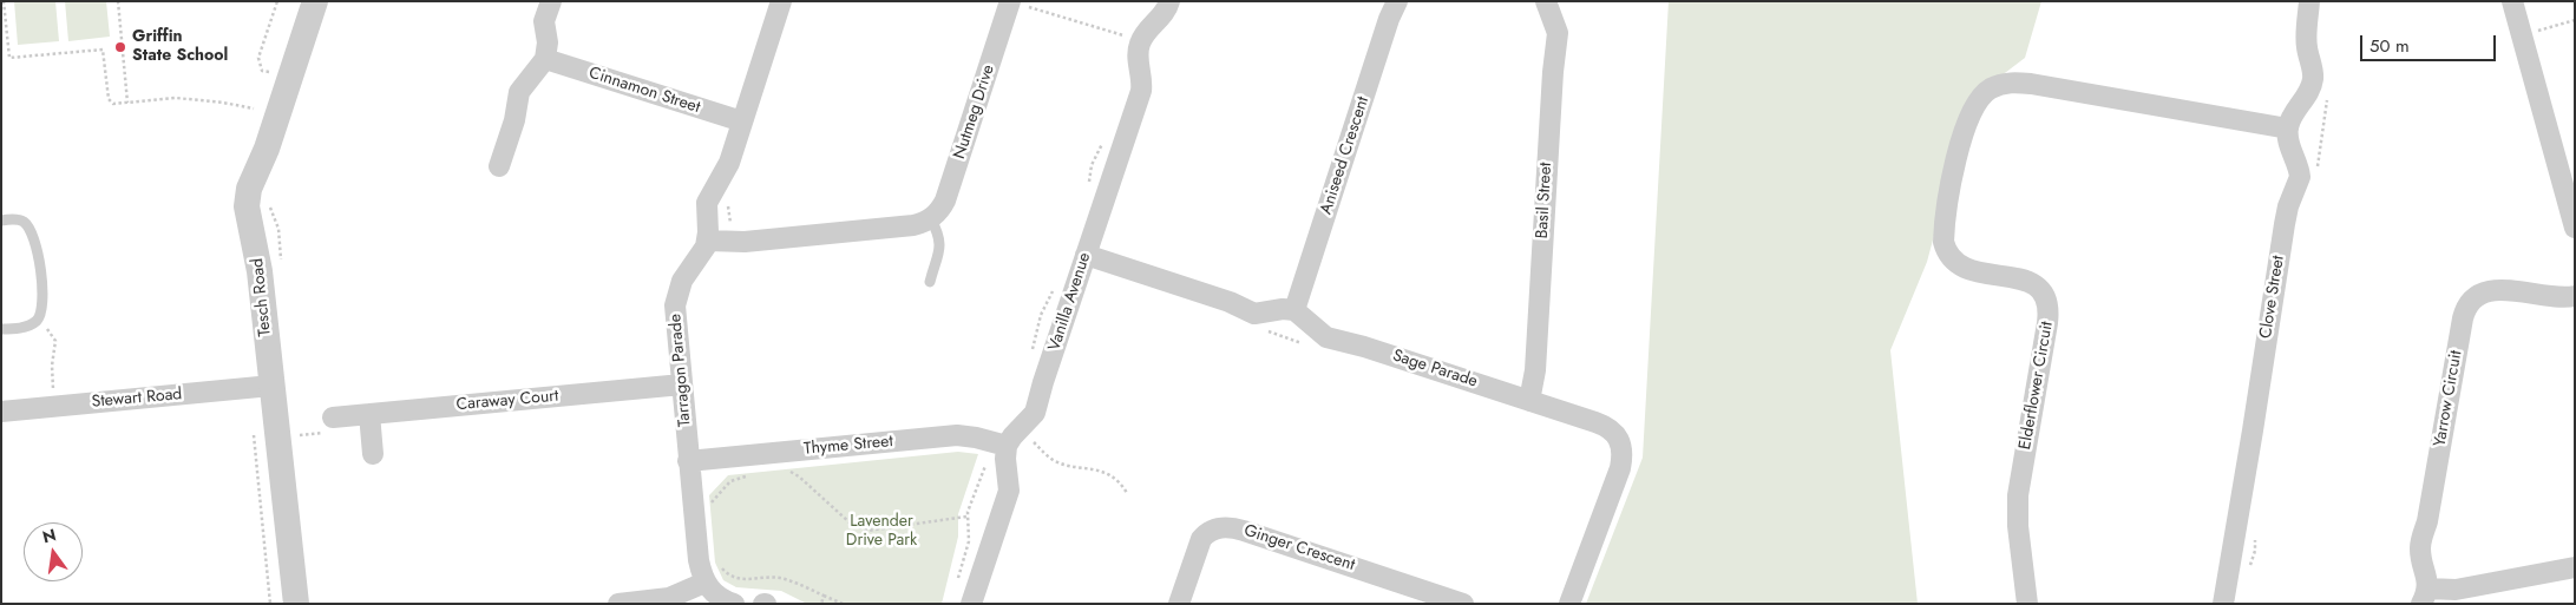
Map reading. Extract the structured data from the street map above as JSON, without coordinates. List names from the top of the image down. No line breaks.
{"streets":{"street":["Cinnamon Street","Nutmeg Drive","Aniseed Crescent","Basil Street","Tesch Road","Clove Street","Vanilla Avenue","Sage Parade","Tarragon Parade","Elderflower Circuit","Stewart Road","Yarrow Circuit","Caraway Court","Thyme Street","Ginger Crescent"]},"crossings":[["Aniseed Crescent","Sage Parade"],["Basil Street","Sage Parade"],["Tesch Road","Stewart Road"],["Clove Street","Elderflower Circuit"],["Vanilla Avenue","Thyme Street"],["Tarragon Parade","Caraway Court"],["Tarragon Parade","Thyme Street"]],"parks":["Lavender Drive Park"],"places":["Griffin State School"],"scale_bar":"50 m","north":"top"}
